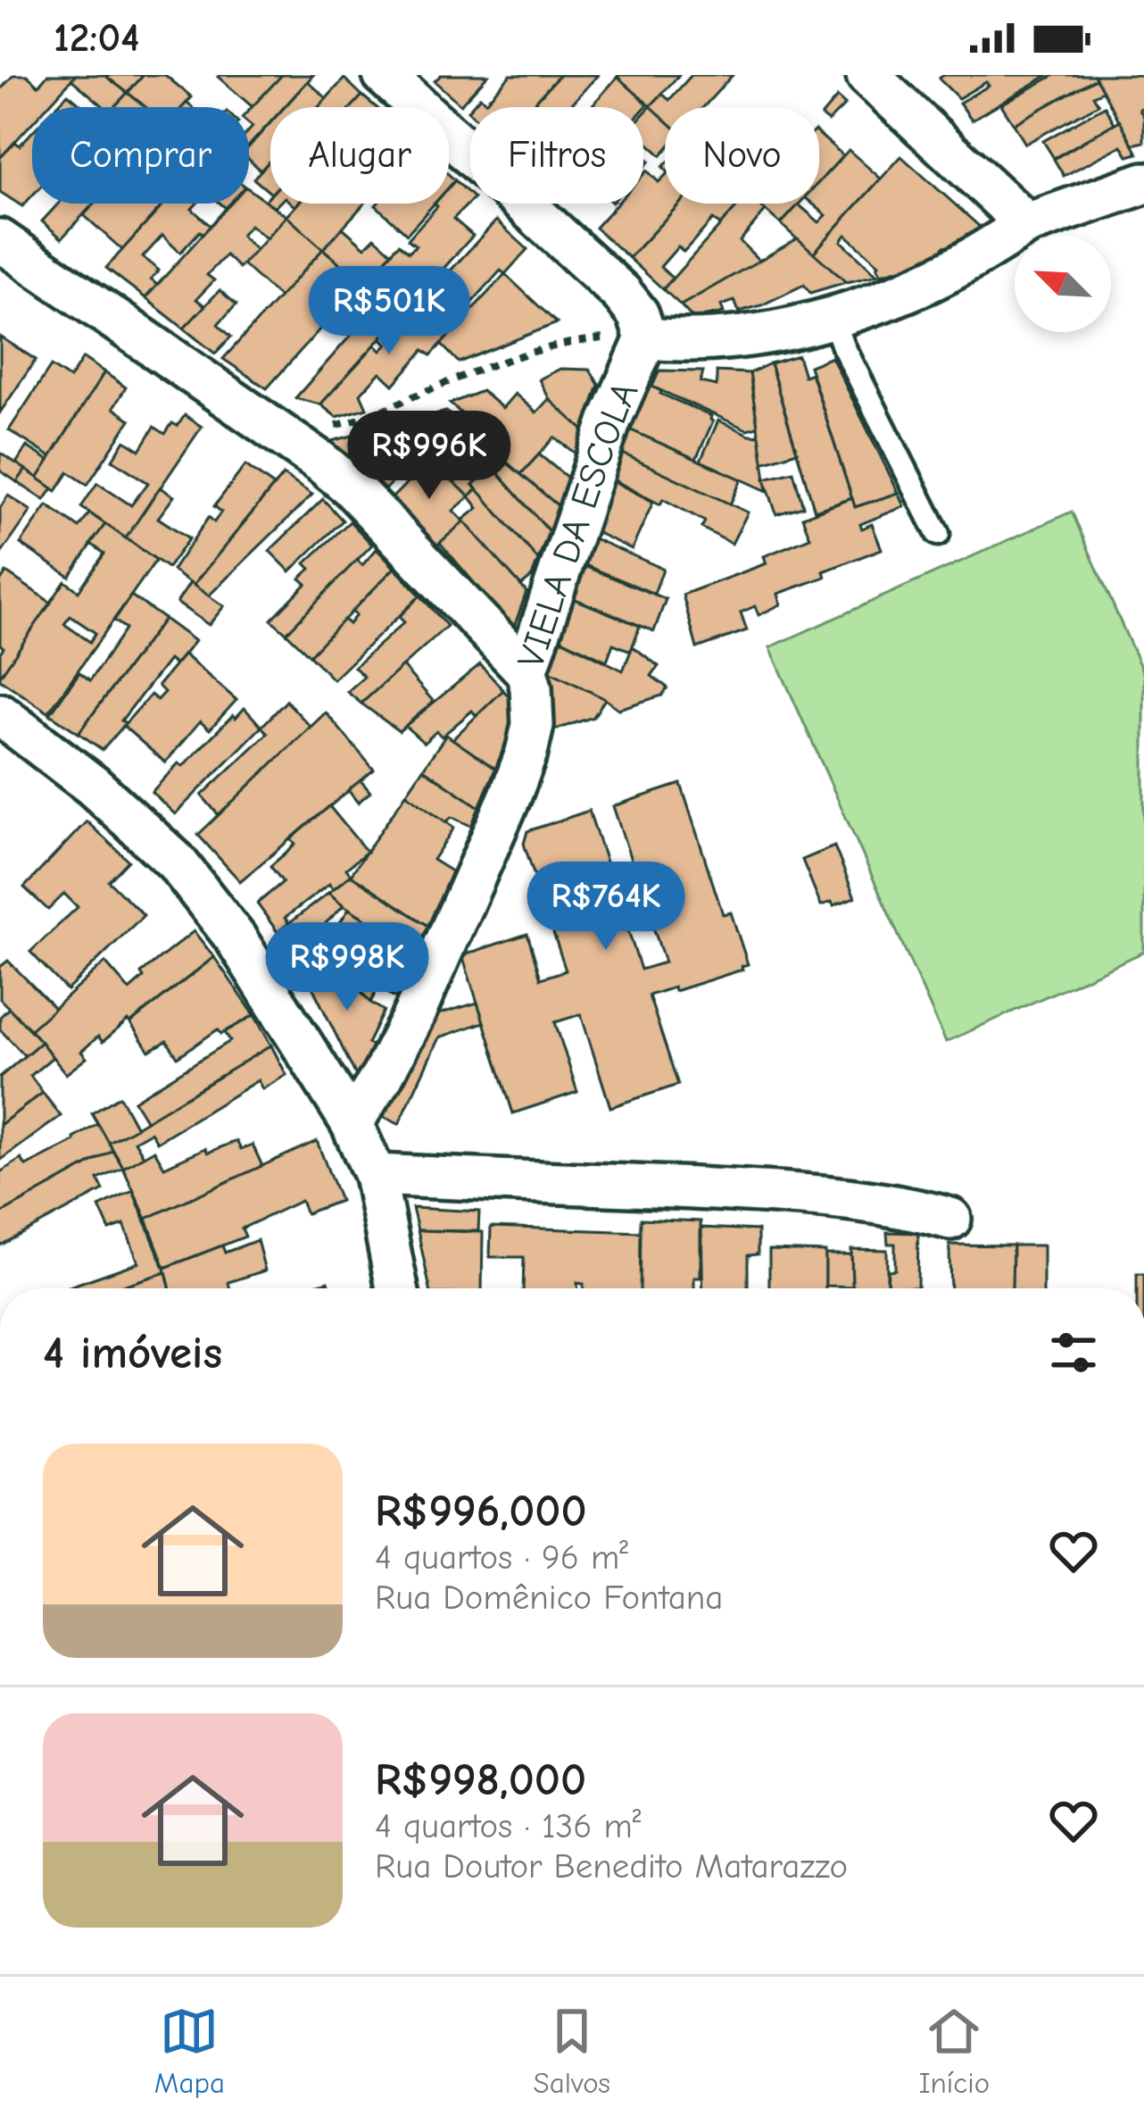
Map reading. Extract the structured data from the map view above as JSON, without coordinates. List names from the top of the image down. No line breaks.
{"streets":{"street":["VIELA DA ESCOLA"]},"north":"top left","page":{"status":"12:04","chip":["Comprar","Alugar","Filtros","Novo"],"price":["R$501K","R$996K","R$764K","R$998K"],"heading":"4 imóveis","list":[{"name":"R$996,000","note":"4 quartos · 96 m² · Rua Domênico Fontana"},{"name":"R$998,000","note":"4 quartos · 136 m² · Rua Doutor Benedito Matarazzo"}],"tabs":["Mapa","Salvos","Início"]}}
